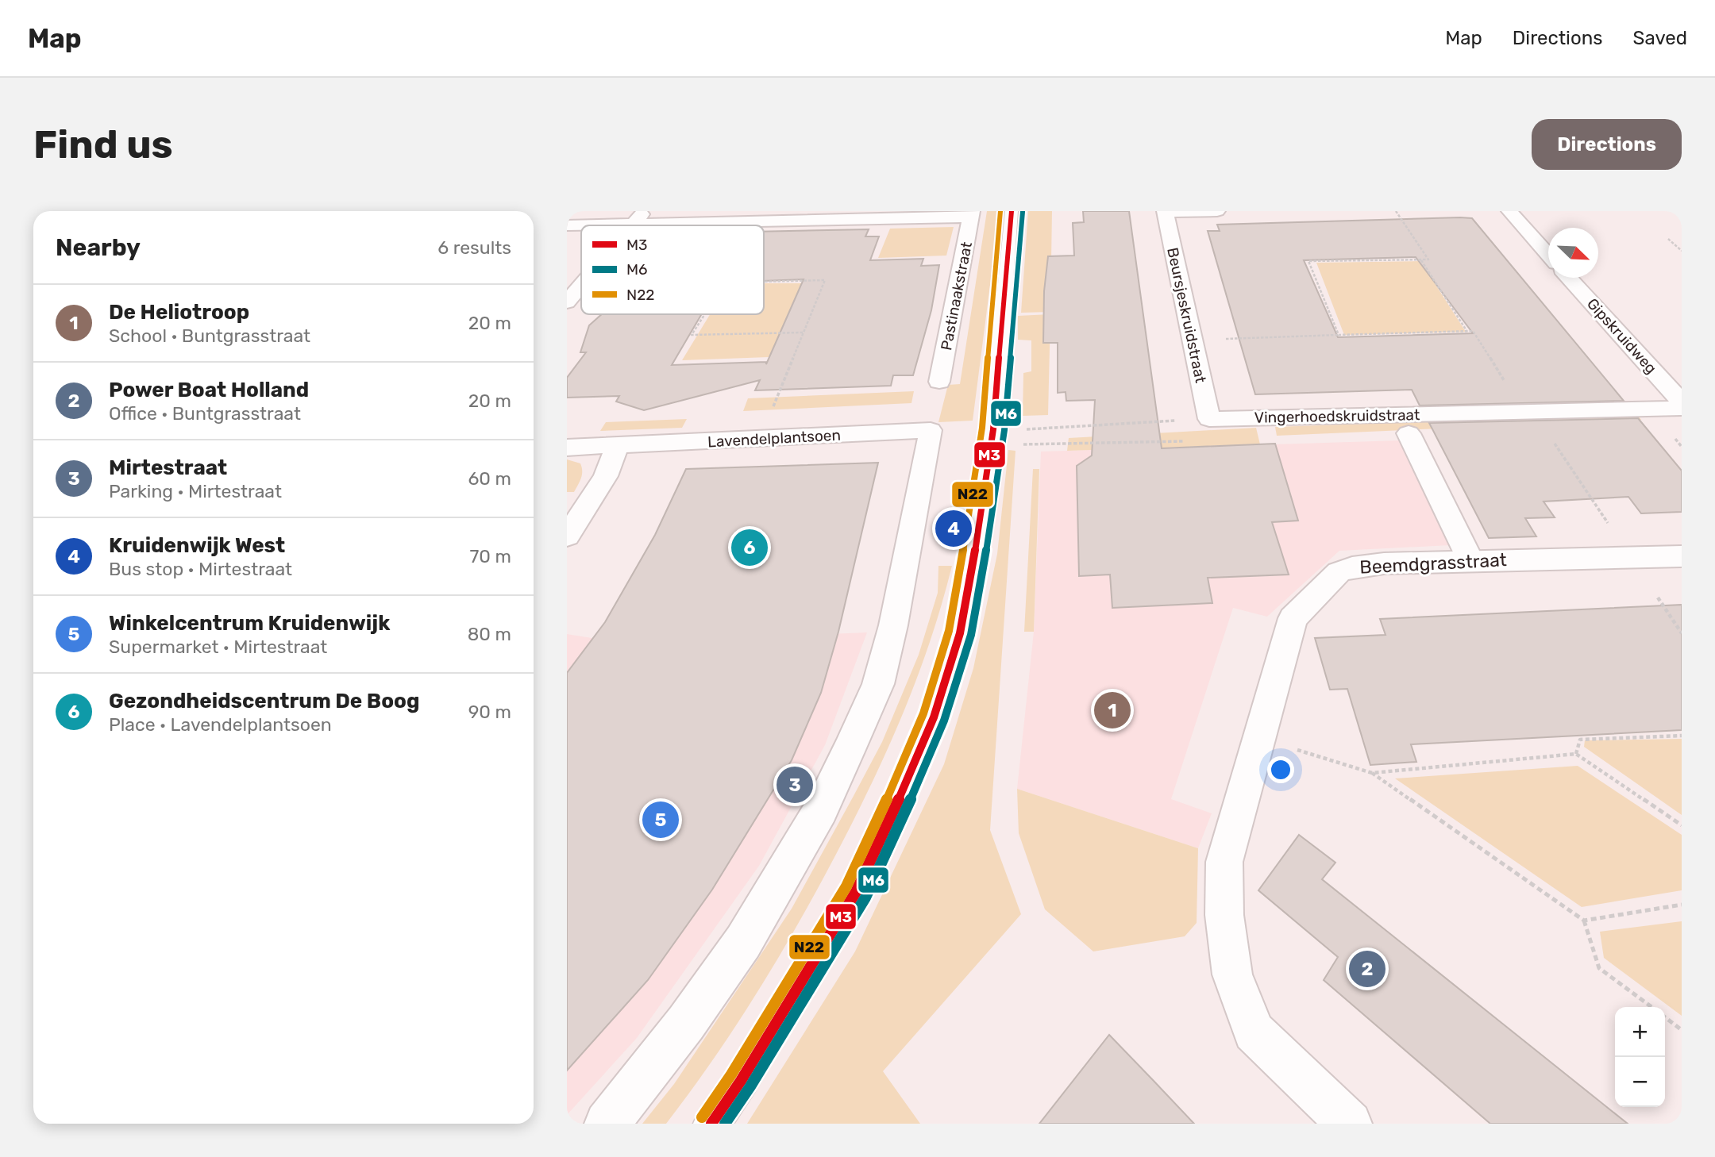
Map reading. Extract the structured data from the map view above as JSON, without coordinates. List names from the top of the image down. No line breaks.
{"streets":{"street":["Pastinaakstraat","Beursjeskruidstraat","Gipskruidweg","Vingerhoedskruidstraat","Lavendelplantsoen","Beemdgrasstraat"]},"crossings":[["Beursjeskruidstraat","Vingerhoedskruidstraat"]],"lines":["transit line M3","transit line N22","transit line M6"],"legend":["M3","M6","N22"],"north":"bottom right","page":{"header":"Map","nav":["Map","Directions","Saved"],"buttons":"Directions","title":"Find us","heading":["Nearby","6 results"],"list":[{"mark":"1","name":"De Heliotroop","note":"School · Buntgrasstraat","value":"20 m"},{"mark":"2","name":"Power Boat Holland","note":"Office · Buntgrasstraat","value":"20 m"},{"mark":"3","name":"Mirtestraat","note":"Parking · Mirtestraat","value":"60 m"},{"mark":"4","name":"Kruidenwijk West","note":"Bus stop · Mirtestraat","value":"70 m"},{"mark":"5","name":"Winkelcentrum Kruidenwijk","note":"Supermarket · Mirtestraat","value":"80 m"},{"mark":"6","name":"Gezondheidscentrum De Boog","note":"Place · Lavendelplantsoen","value":"90 m"}],"pins":["4","6","1","3","5","2"],"map_buttons":["+","−"]}}
